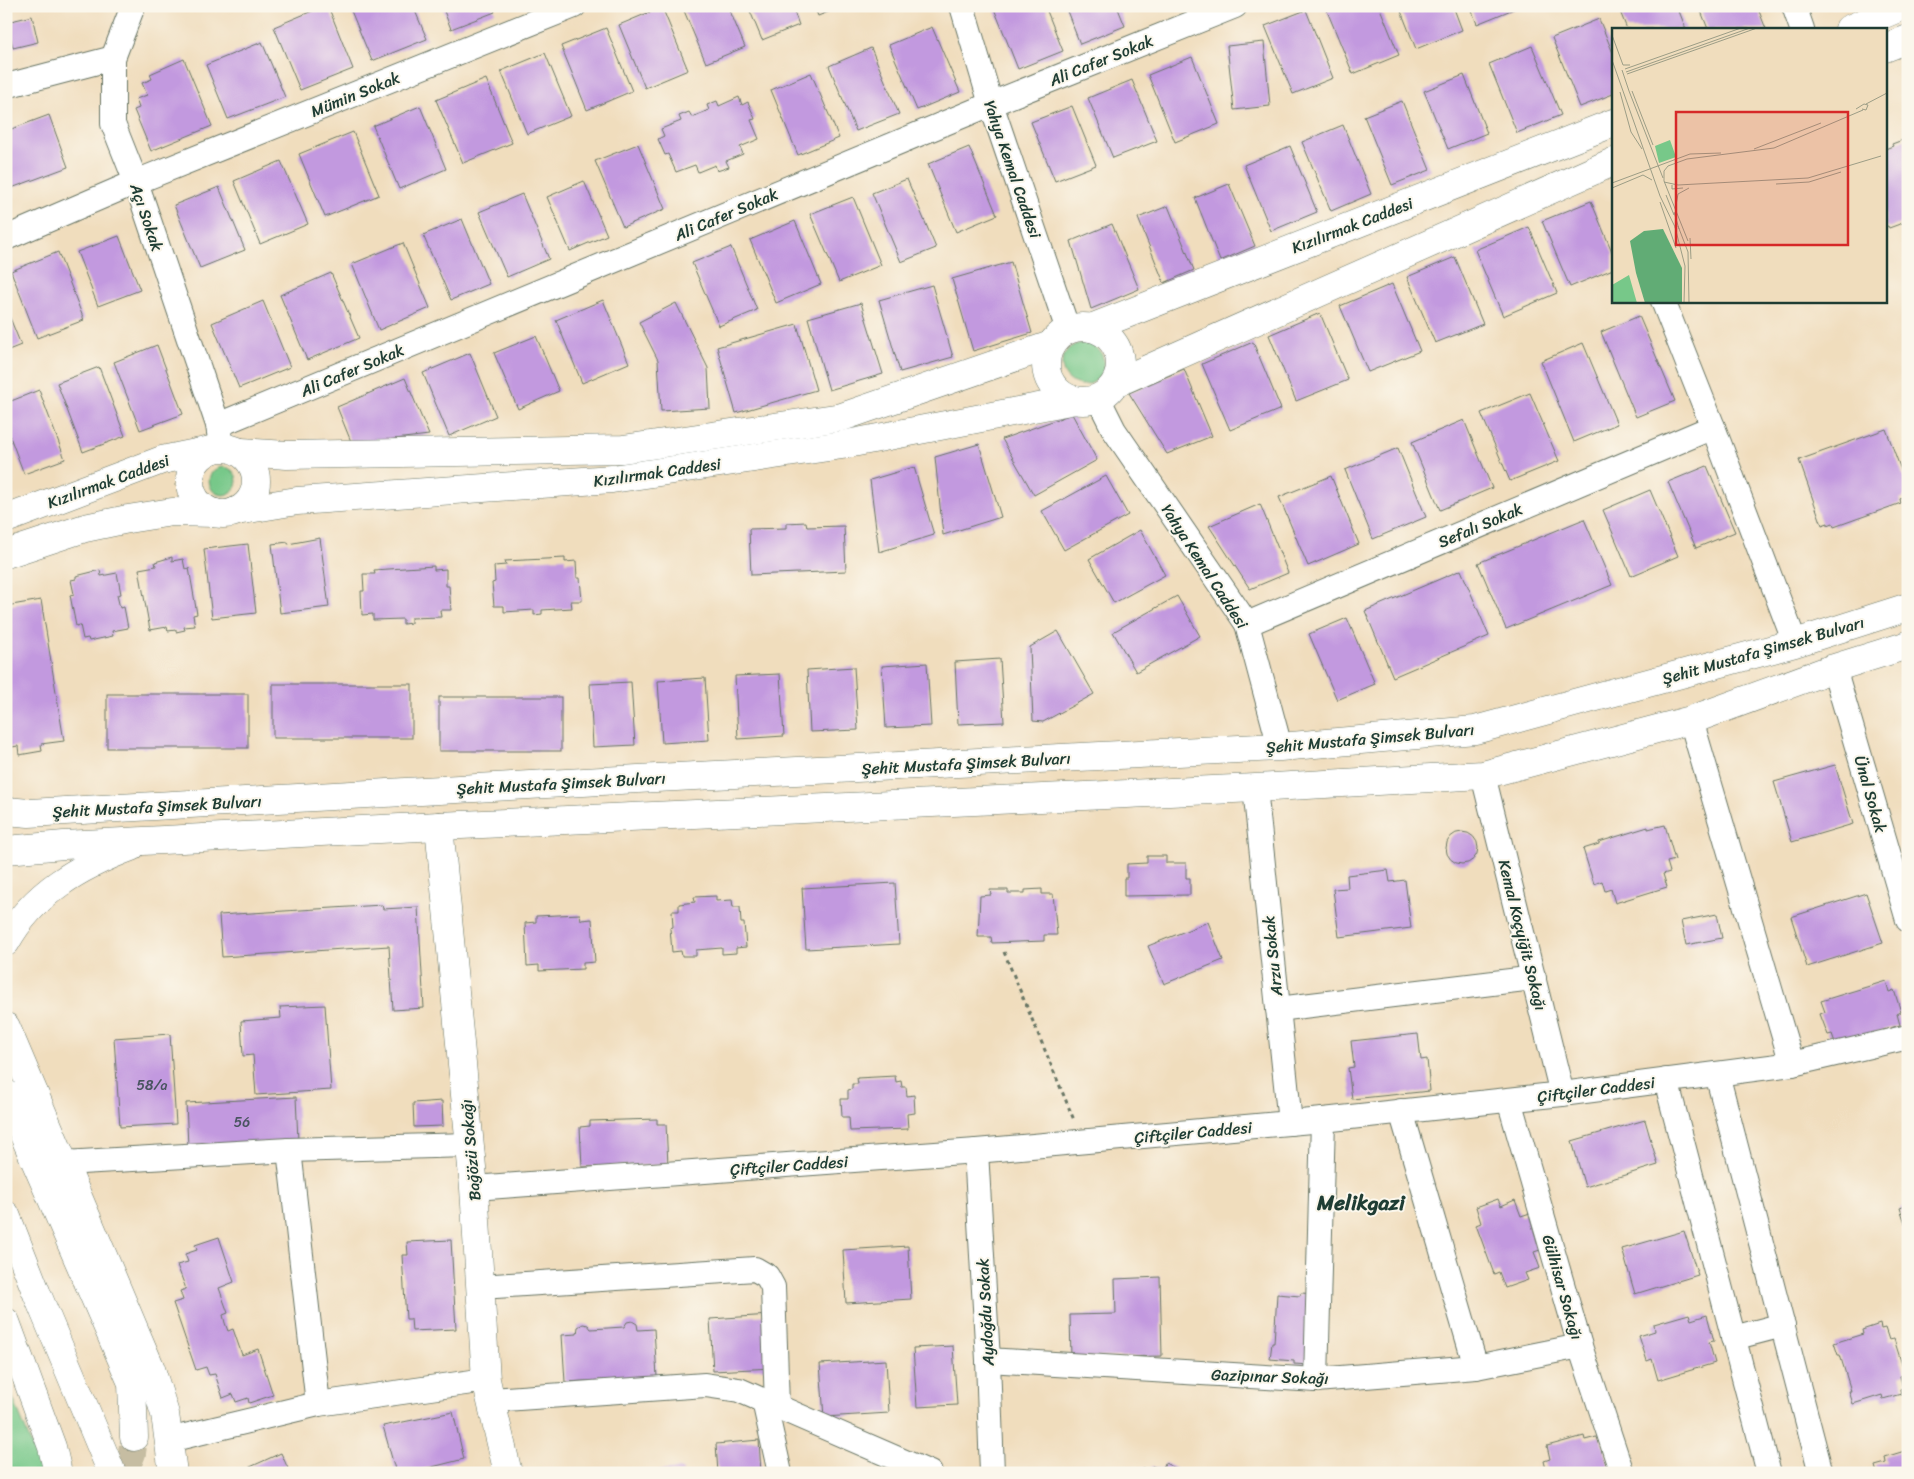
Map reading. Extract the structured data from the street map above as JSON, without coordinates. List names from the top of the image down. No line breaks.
{"streets":{"main road":["Kızılırmak Caddesi","Şehit Mustafa Şimsek Bulvarı","Bağözü Sokağı"],"street":["Ali Cafer Sokak","Mümin Sokak","Yahya Kemal Caddesi","Açı Sokak","Sefalı Sokak","Ünal Sokak","Kemal Koçyiğit Sokağı","Arzu Sokak","Çiftçiler Caddesi","Gülhisar Sokağı","Aydoğdu Sokak","Gazipınar Sokağı"]},"crossings":[["Ali Cafer Sokak","Yahya Kemal Caddesi"],["Ali Cafer Sokak","Açı Sokak"],["Ali Cafer Sokak","Kızılırmak Caddesi"],["Mümin Sokak","Açı Sokak"],["Yahya Kemal Caddesi","Kızılırmak Caddesi"],["Yahya Kemal Caddesi","Sefalı Sokak"],["Yahya Kemal Caddesi","Şehit Mustafa Şimsek Bulvarı"],["Açı Sokak","Kızılırmak Caddesi"],["Şehit Mustafa Şimsek Bulvarı","Ünal Sokak"],["Şehit Mustafa Şimsek Bulvarı","Kemal Koçyiğit Sokağı"],["Şehit Mustafa Şimsek Bulvarı","Arzu Sokak"],["Şehit Mustafa Şimsek Bulvarı","Bağözü Sokağı"],["Kemal Koçyiğit Sokağı","Çiftçiler Caddesi"],["Arzu Sokak","Çiftçiler Caddesi"],["Çiftçiler Caddesi","Bağözü Sokağı"],["Çiftçiler Caddesi","Gülhisar Sokağı"],["Çiftçiler Caddesi","Aydoğdu Sokak"],["Gülhisar Sokağı","Gazipınar Sokağı"],["Aydoğdu Sokak","Gazipınar Sokağı"]],"districts":["Melikgazi"],"house_numbers":["58/a","56"]}
